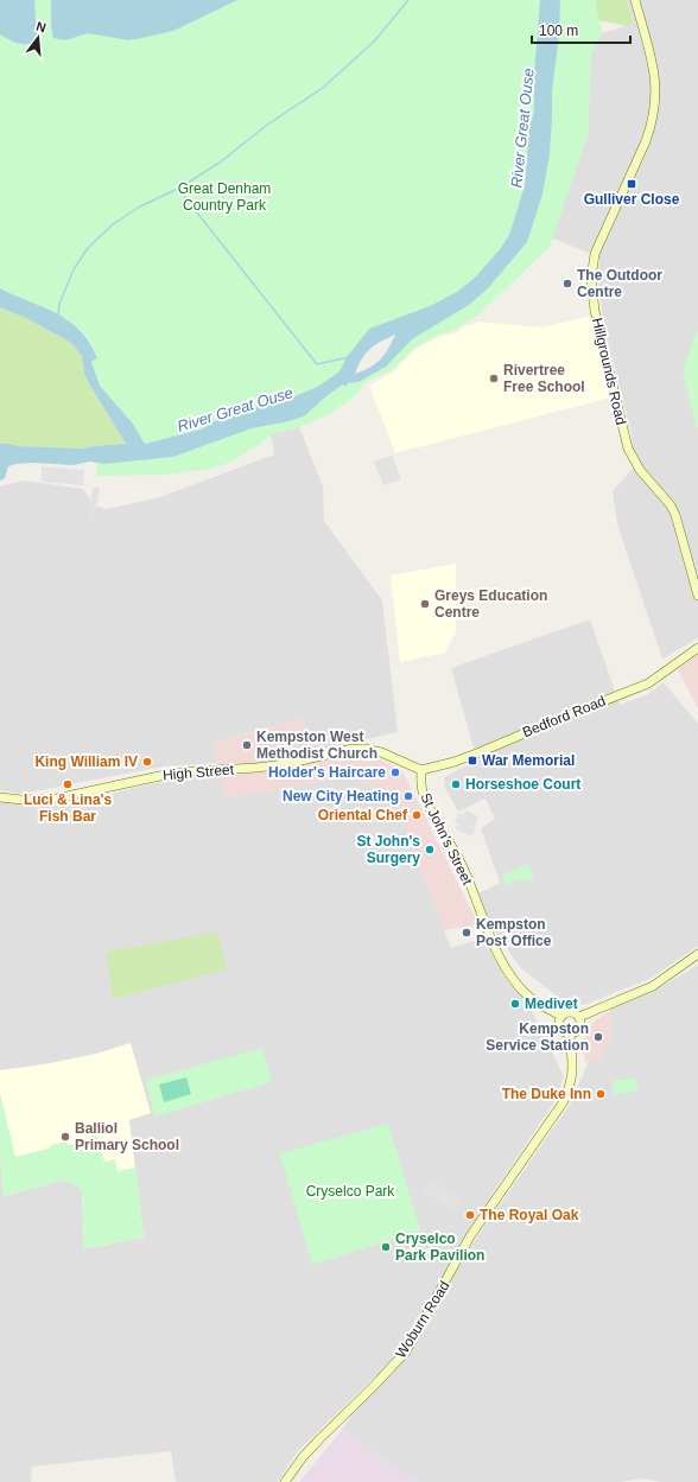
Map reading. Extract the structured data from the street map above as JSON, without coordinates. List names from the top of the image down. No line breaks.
{"streets":{"main road":["Hillgrounds Road","Bedford Road","High Street","St John's Street","Woburn Road"]},"crossings":[["Bedford Road","High Street"],["Bedford Road","St John's Street"],["High Street","St John's Street"],["St John's Street","Woburn Road"]],"water":["River Great Ouse"],"parks":["Great Denham Country Park","Cryselco Park"],"places":{"transit":["Gulliver Close","War Memorial"],"other":["The Outdoor Centre","Rivertree Free School","Greys Education Centre","Kempston West Methodist Church","King William IV","Holder's Haircare","Luci & Lina's Fish Bar","Horseshoe Court","New City Heating","Oriental Chef","St John's Surgery","Kempston Post Office","Medivet","Kempston Service Station","The Duke Inn","Balliol Primary School","The Royal Oak","Cryselco Park Pavilion"]},"scale_bar":"100 m","north":"top"}
